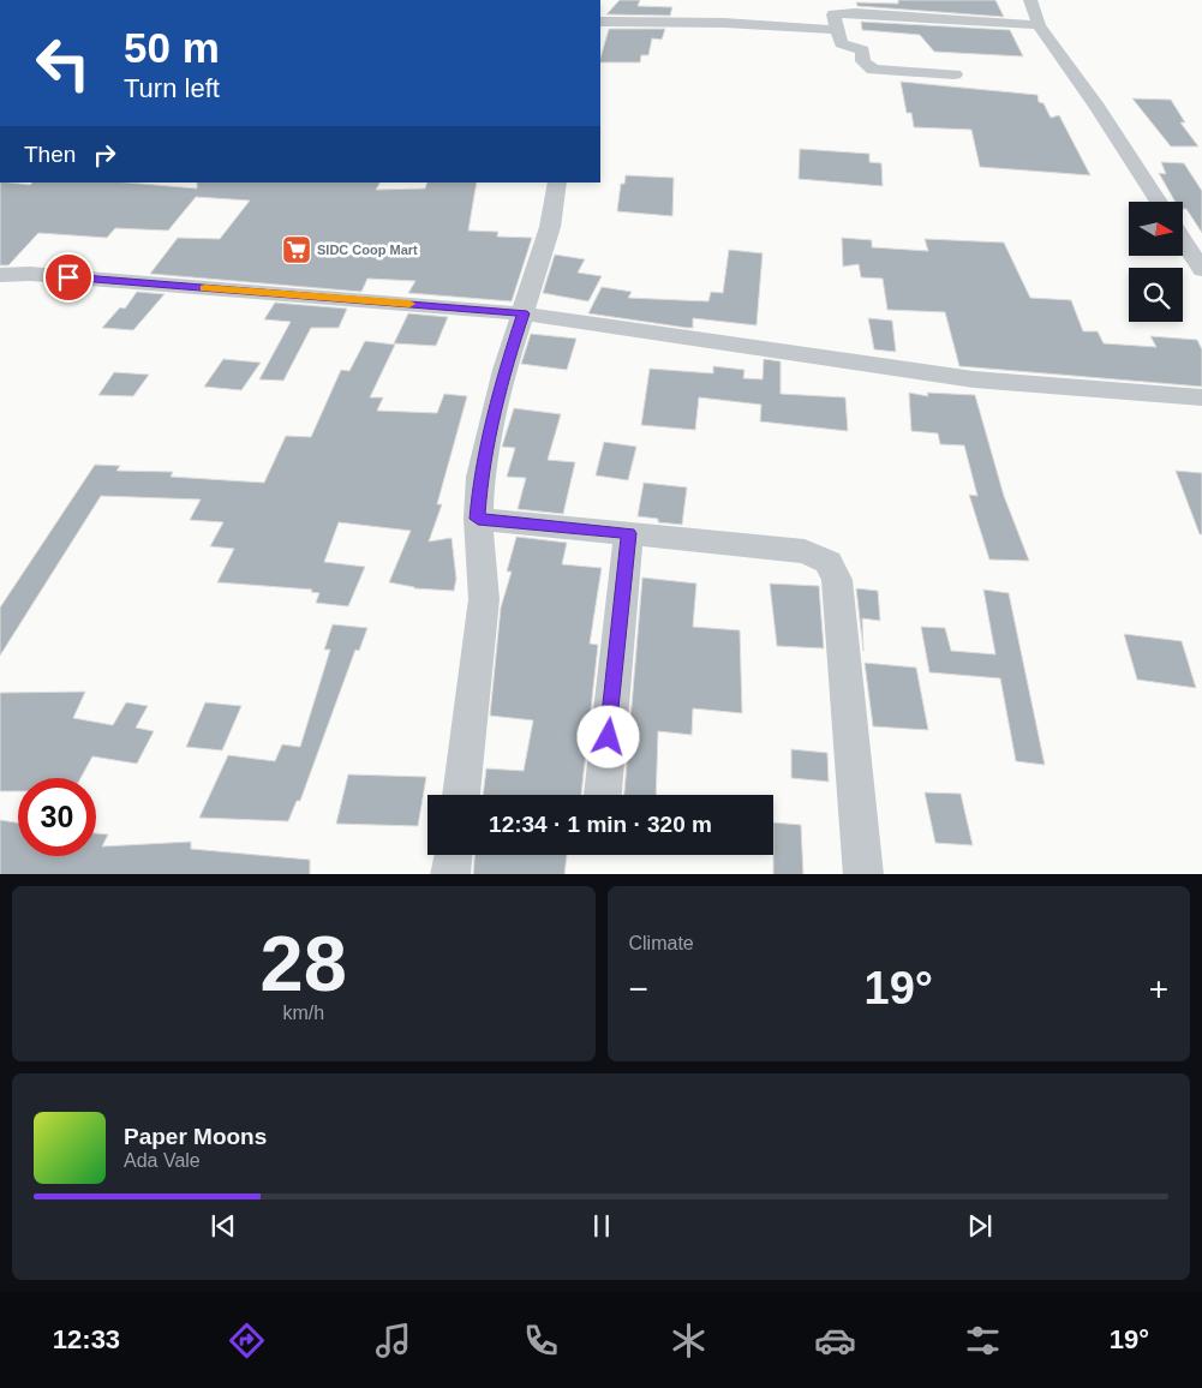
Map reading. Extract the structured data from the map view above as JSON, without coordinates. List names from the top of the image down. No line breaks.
{"places":{"supermarket":["SIDC Coop Mart"]},"north":"right","page":{"turn":["50 m","Turn left"],"then":"Then","limit":"30","trip":"12:34 · 1 min · 320 m","tile":[["28","km/h"],"Climate"],"heat":["−","19°","+"],"song":["Paper Moons","Ada Vale"],"tabs":["12:33","19°"]}}
